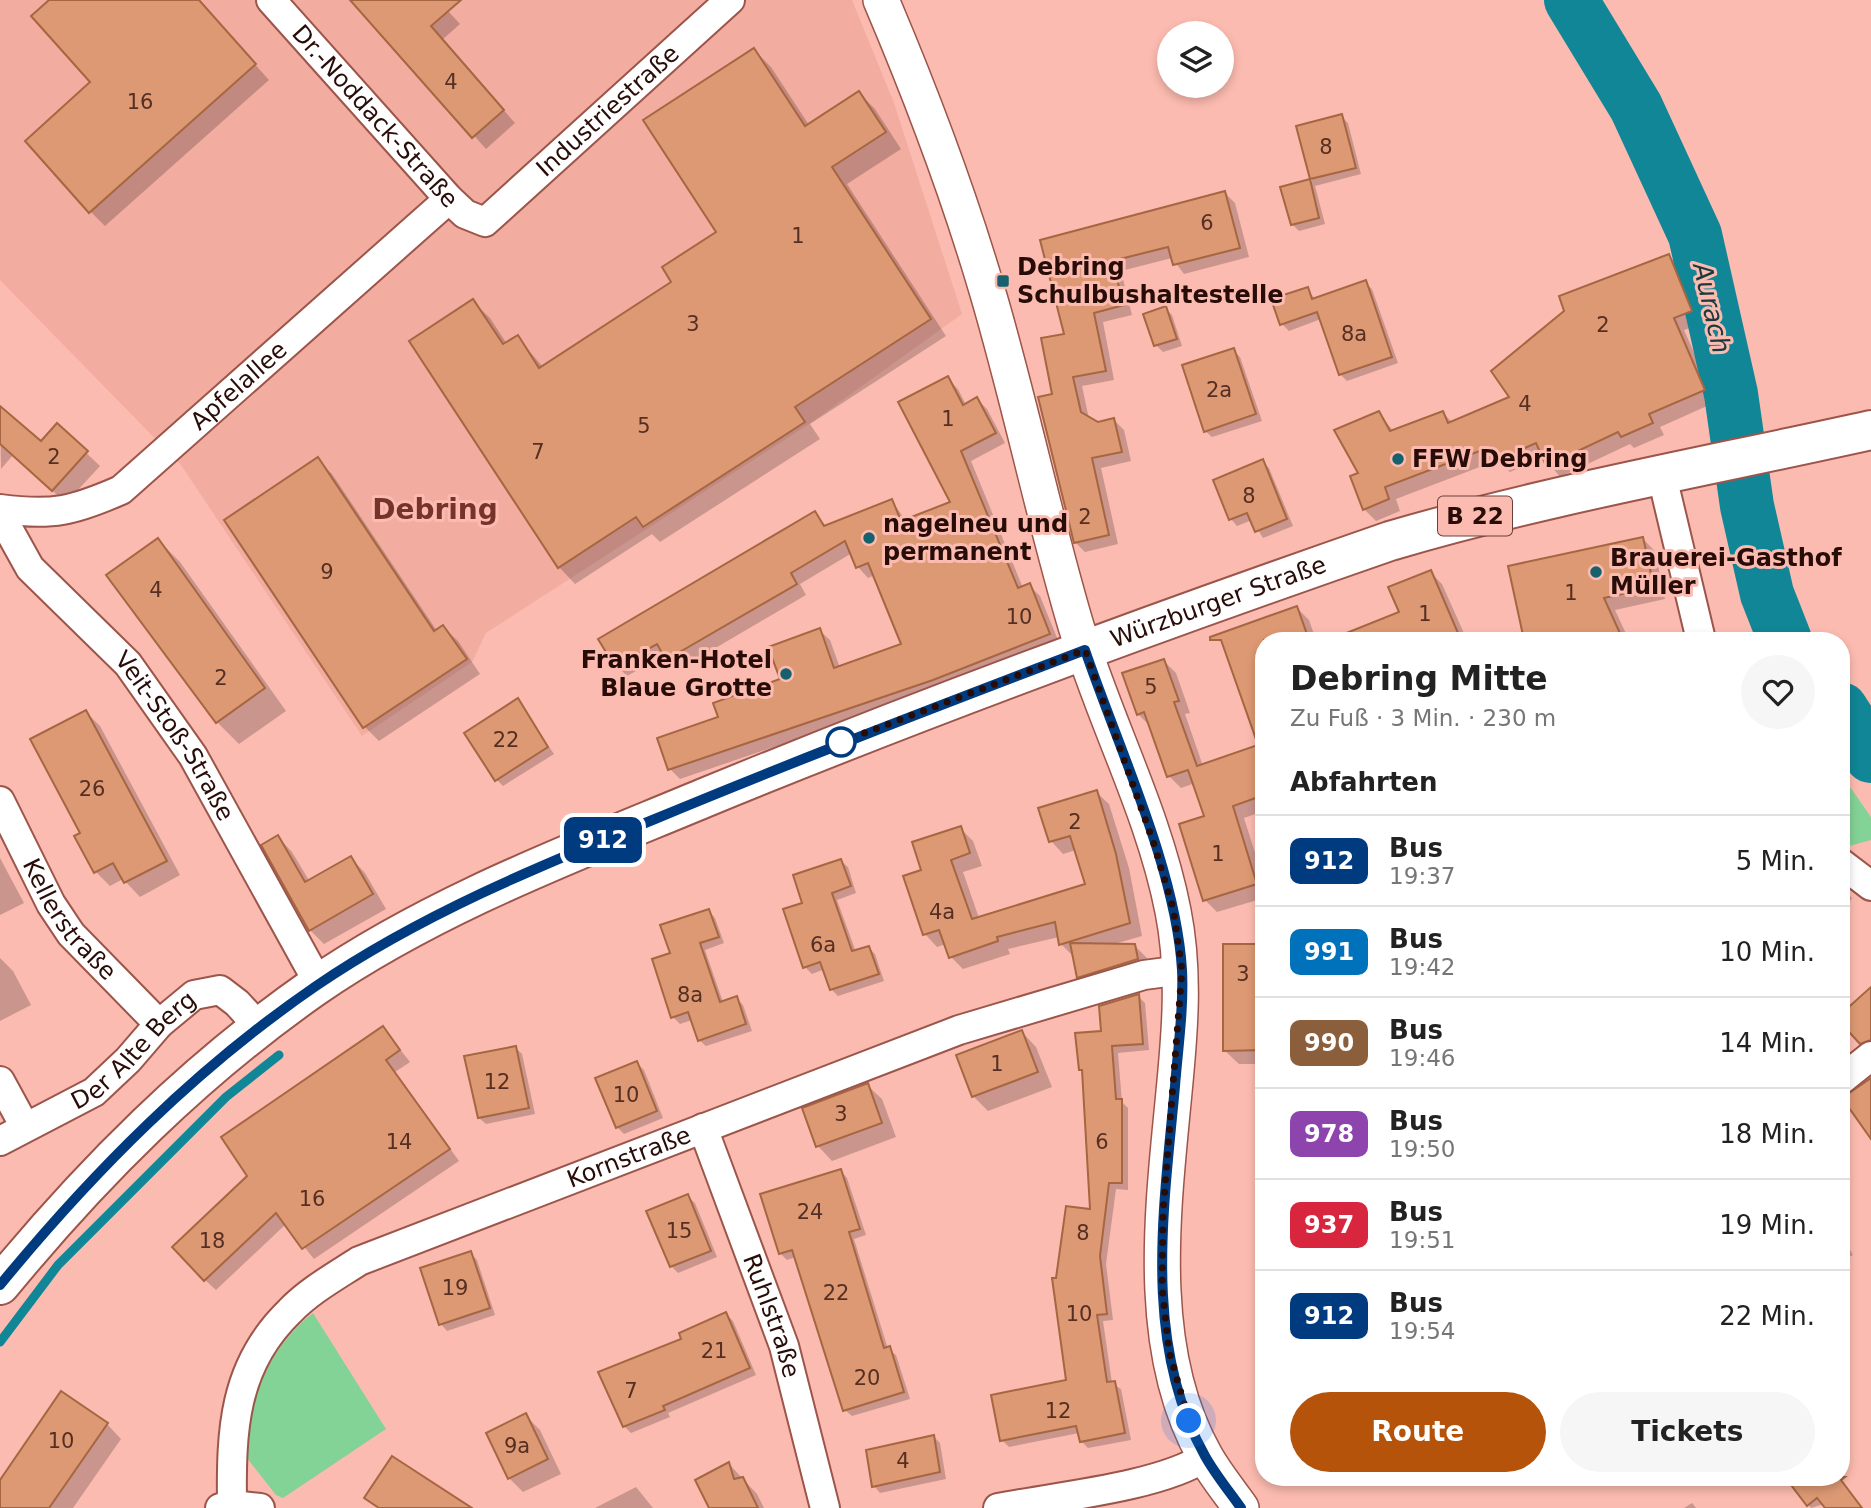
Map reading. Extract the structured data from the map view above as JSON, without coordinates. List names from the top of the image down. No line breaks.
{"streets":{"main road":["B 22","Würzburger Straße"],"street":["Industriestraße","Dr.-Noddack-Straße","Apfelallee","Veit-Stoß-Straße","Kellerstraße","Der Alte Berg","Kornstraße","Ruhlstraße"]},"crossings":[["Industriestraße","Dr.-Noddack-Straße"],["Dr.-Noddack-Straße","Apfelallee"],["Würzburger Straße","Veit-Stoß-Straße"],["Würzburger Straße","Der Alte Berg"],["Kellerstraße","Der Alte Berg"],["Kornstraße","Ruhlstraße"]],"districts":["Debring"],"water":["Aurach"],"places":{"transit":["Debring Schulbushaltestelle"],"other":["FFW Debring","nagelneu und permanent","Brauerei-Gasthof Müller","Franken-Hotel Blaue Grotte"]},"lines":["bus line 912"],"house_numbers":["4","16","8","6","1","3","2","8a","2a","4","1","5","7","2","8","2","9","4","1","1","10","2","5","22","26","2","1","4a","6a","3","8a","1","12","10","3","14","6","16","24","15","8","18","19","22","10","21","20","7","12","10","9a","4"],"page":{"on_map":"912","heading":[["Debring Mitte","Zu Fuß · 3 Min. · 230 m"],"Abfahrten"],"list":[{"mark":"912","name":"Bus","note":"19:37","value":"5 Min."},{"mark":"991","name":"Bus","note":"19:42","value":"10 Min."},{"mark":"990","name":"Bus","note":"19:46","value":"14 Min."},{"mark":"978","name":"Bus","note":"19:50","value":"18 Min."},{"mark":"937","name":"Bus","note":"19:51","value":"19 Min."},{"mark":"912","name":"Bus","note":"19:54","value":"22 Min."}],"buttons":["Route","Tickets"]}}
